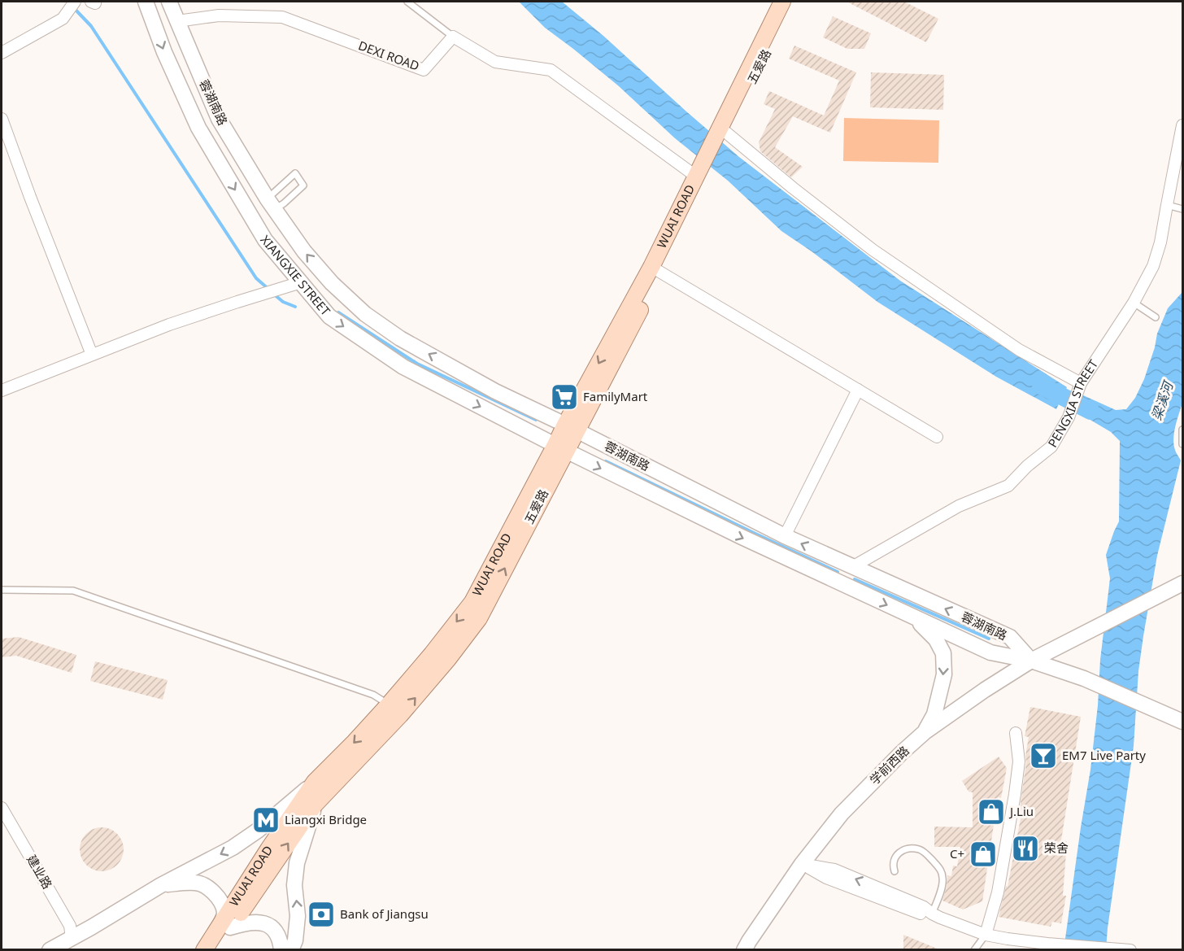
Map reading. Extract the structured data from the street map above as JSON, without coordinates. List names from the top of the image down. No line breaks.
{"streets":{"main road":["五爱路","蓉湖南路","WUAI ROAD","XIANGXIE STREET","学前西路"],"street":["DEXI ROAD","PENGXIA STREET","建业路"]},"crossings":[["DEXI ROAD","蓉湖南路"],["五爱路","蓉湖南路"],["五爱路","WUAI ROAD"],["五爱路","XIANGXIE STREET"],["蓉湖南路","WUAI ROAD"],["蓉湖南路","XIANGXIE STREET"],["蓉湖南路","PENGXIA STREET"],["蓉湖南路","学前西路"],["WUAI ROAD","XIANGXIE STREET"]],"one_way":["WUAI ROAD","XIANGXIE STREET"],"water":["梁溪河"],"places":{"supermarket":["FamilyMart"],"bar":["EM7 Live Party"],"shop":["J.Liu","C+"],"metro station":["Liangxi Bridge"],"restaurant":["荣舍"],"bank":["Bank of Jiangsu"]}}
